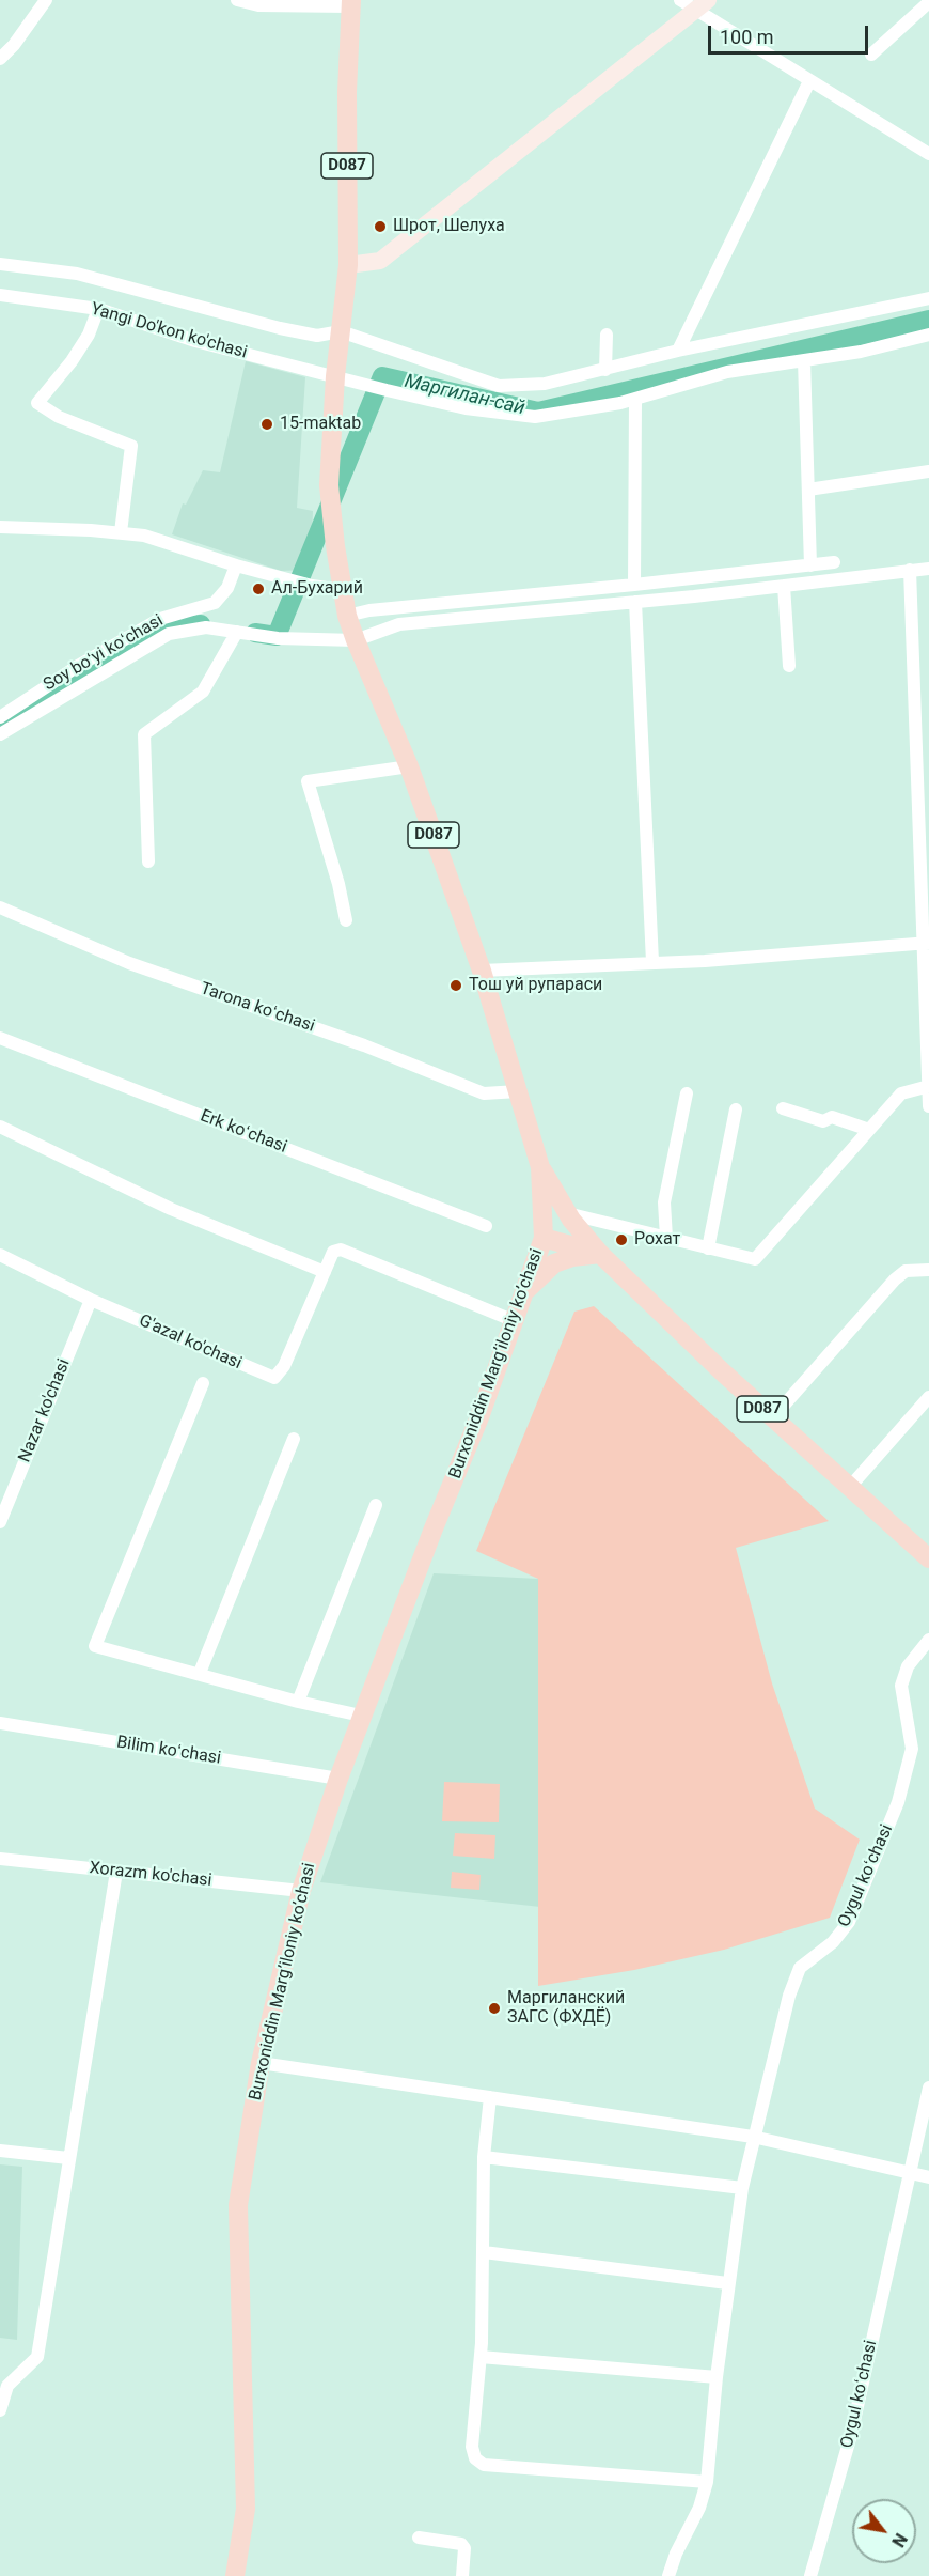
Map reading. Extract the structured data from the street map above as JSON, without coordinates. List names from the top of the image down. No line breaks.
{"streets":{"main road":["D087","Burxoniddin Marg’iloniy ko’chasi"],"street":["Yangi Do'kon ko'chasi","Soy boʻyi koʻchasi","Tarona koʻchasi","Erk koʻchasi","G'azal ko'chasi","Nazar ko'chasi","Bilim koʻchasi","Xorazm ko'chasi","Oygul koʻchasi"]},"crossings":[["D087","Burxoniddin Marg’iloniy ko’chasi"],["Yangi Do'kon ko'chasi","Burxoniddin Marg’iloniy ko’chasi"],["Soy boʻyi koʻchasi","Burxoniddin Marg’iloniy ko’chasi"],["Tarona koʻchasi","Burxoniddin Marg’iloniy ko’chasi"],["G'azal ko'chasi","Burxoniddin Marg’iloniy ko’chasi"],["G'azal ko'chasi","Nazar ko'chasi"],["Burxoniddin Marg’iloniy ko’chasi","Bilim koʻchasi"],["Burxoniddin Marg’iloniy ko’chasi","Xorazm ko'chasi"]],"water":["Маргилан-сай"],"places":["Шрот, Шелуха","15-maktab","Ал-Бухарий","Тош уй рупараси","Рохат","Маргиланский ЗАГС (ФХДЁ)"],"scale_bar":"100 m","north":"bottom right"}
